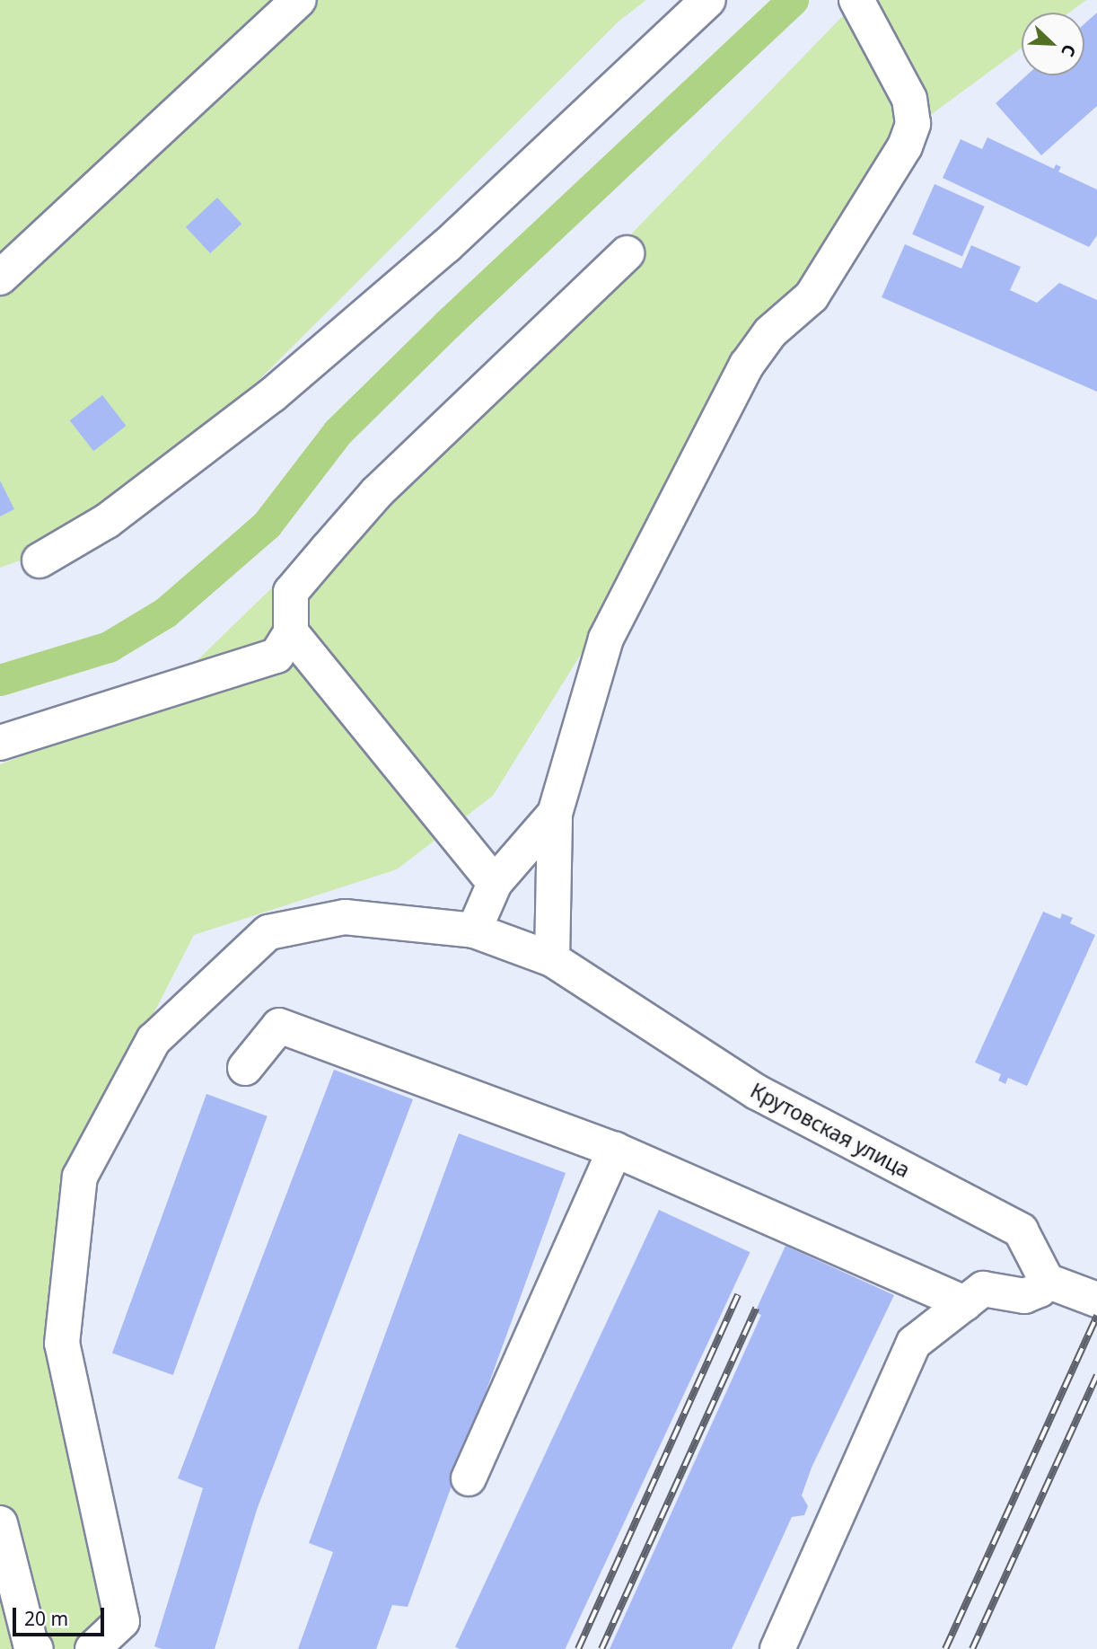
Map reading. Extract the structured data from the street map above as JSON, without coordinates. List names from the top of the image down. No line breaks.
{"streets":{"street":["Крутовская улица"]},"scale_bar":"20 m","north":"bottom right"}
